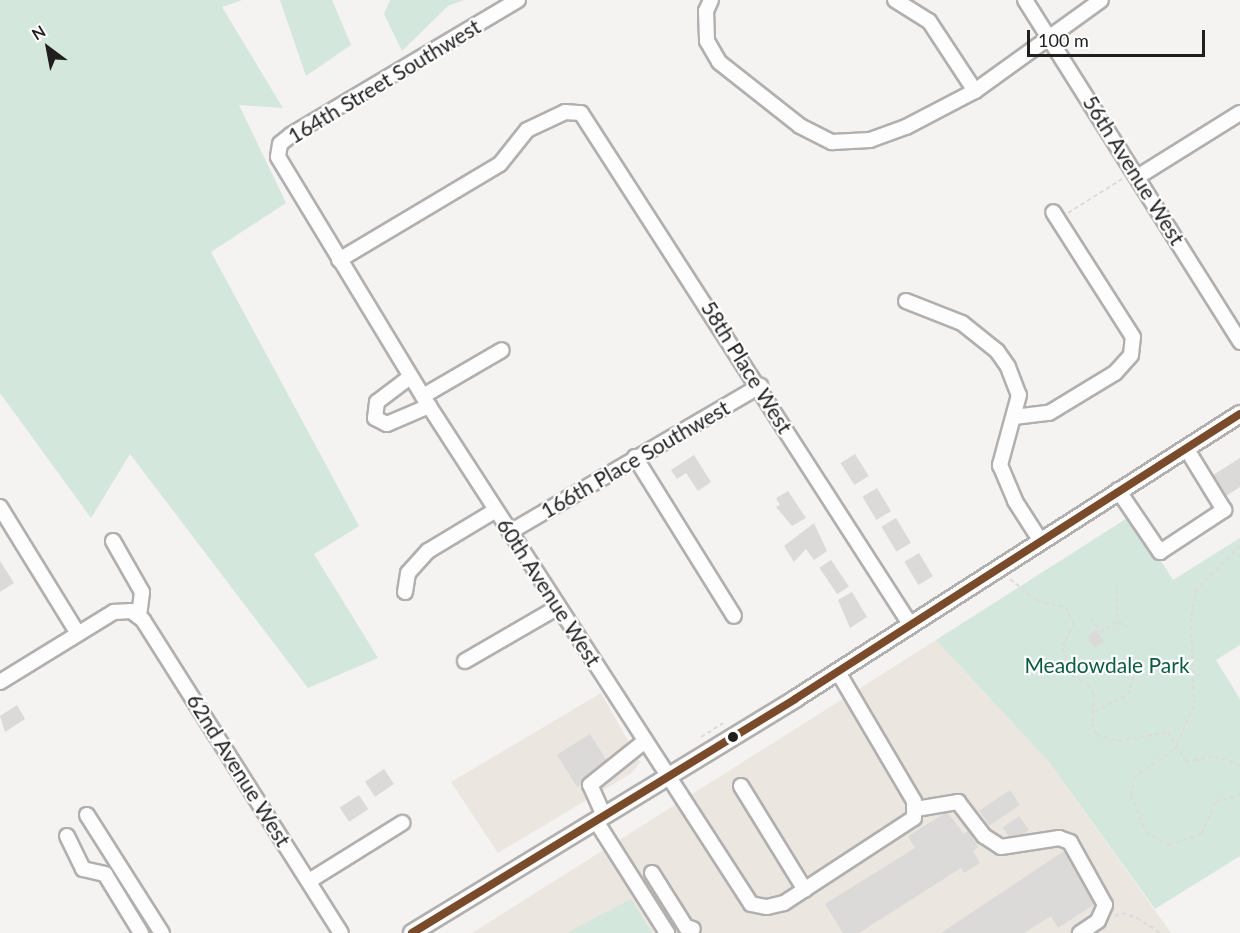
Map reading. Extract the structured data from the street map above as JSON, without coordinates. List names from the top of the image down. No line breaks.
{"streets":{"street":["164th Street Southwest","56th Avenue West","58th Place West","166th Place Southwest","60th Avenue West","62nd Avenue West"]},"crossings":[["164th Street Southwest","60th Avenue West"],["58th Place West","166th Place Southwest"],["58th Place West","60th Avenue West"],["166th Place Southwest","60th Avenue West"]],"parks":["Meadowdale Park"],"scale_bar":"100 m","north":"top left"}
